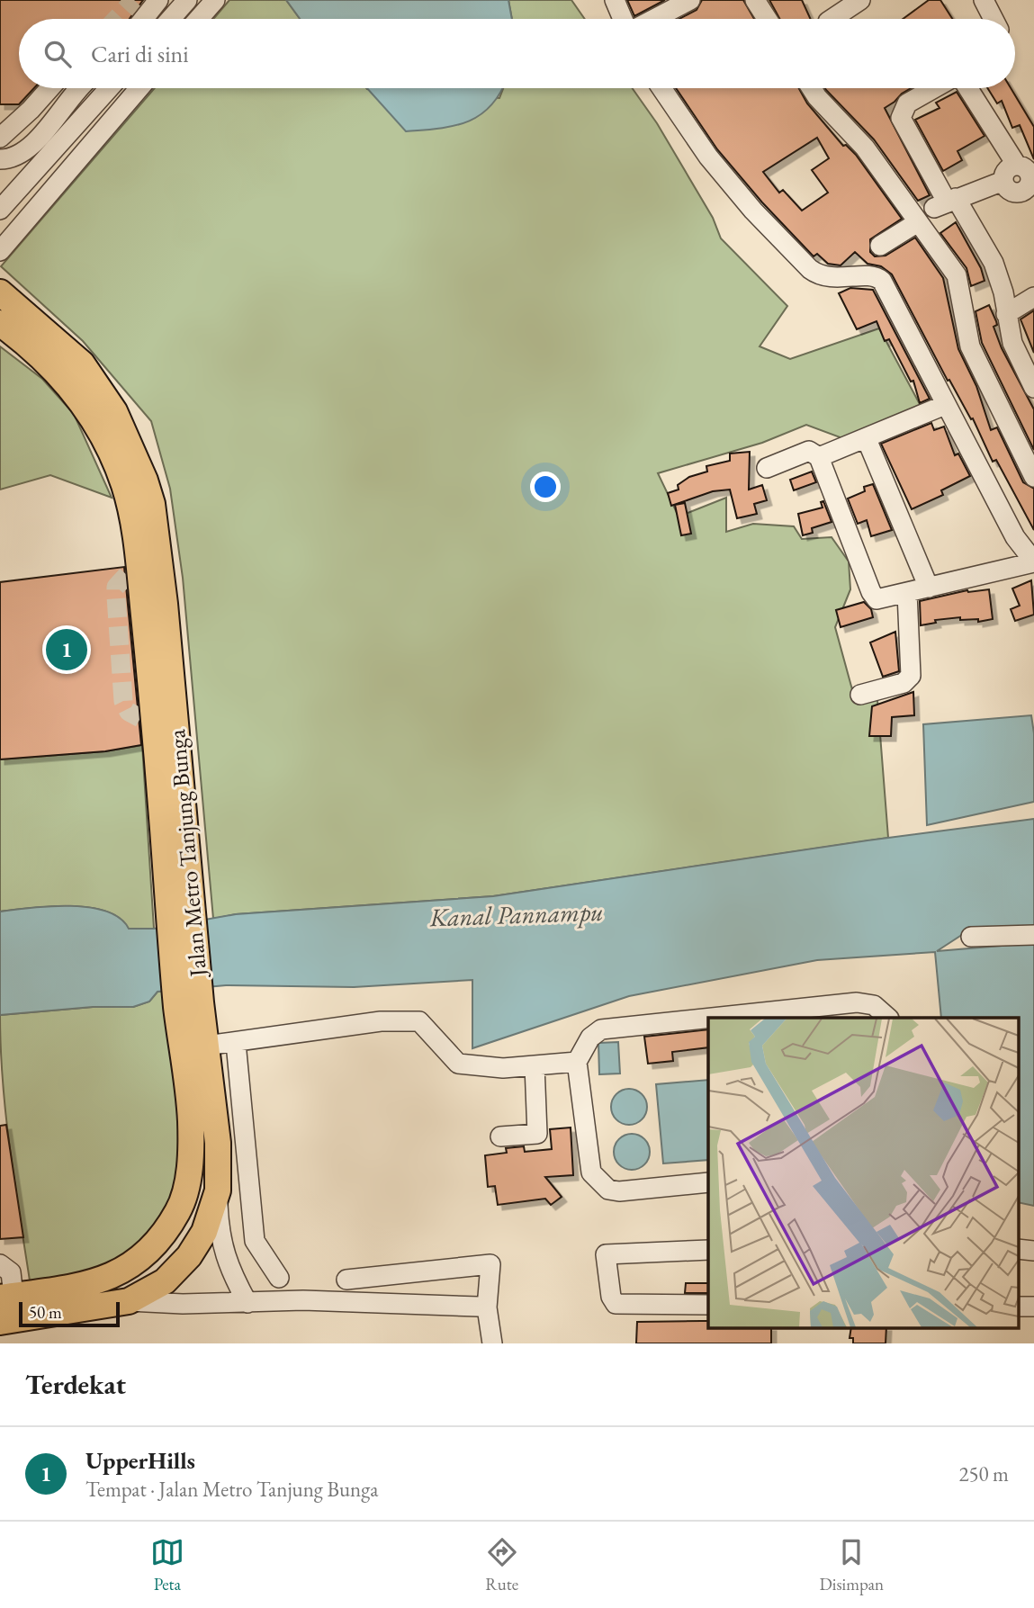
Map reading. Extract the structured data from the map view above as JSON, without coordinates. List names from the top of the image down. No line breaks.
{"streets":{"main road":["Jalan Metro Tanjung Bunga"]},"water":["Kanal Pannampu"],"scale_bar":"50 m","page":{"search":"Cari di sini","pins":"1","scale":"50 m","heading":"Terdekat","list":[{"mark":"1","name":"UpperHills","note":"Tempat · Jalan Metro Tanjung Bunga","value":"250 m"}],"nav":["Peta","Rute","Disimpan"]}}
